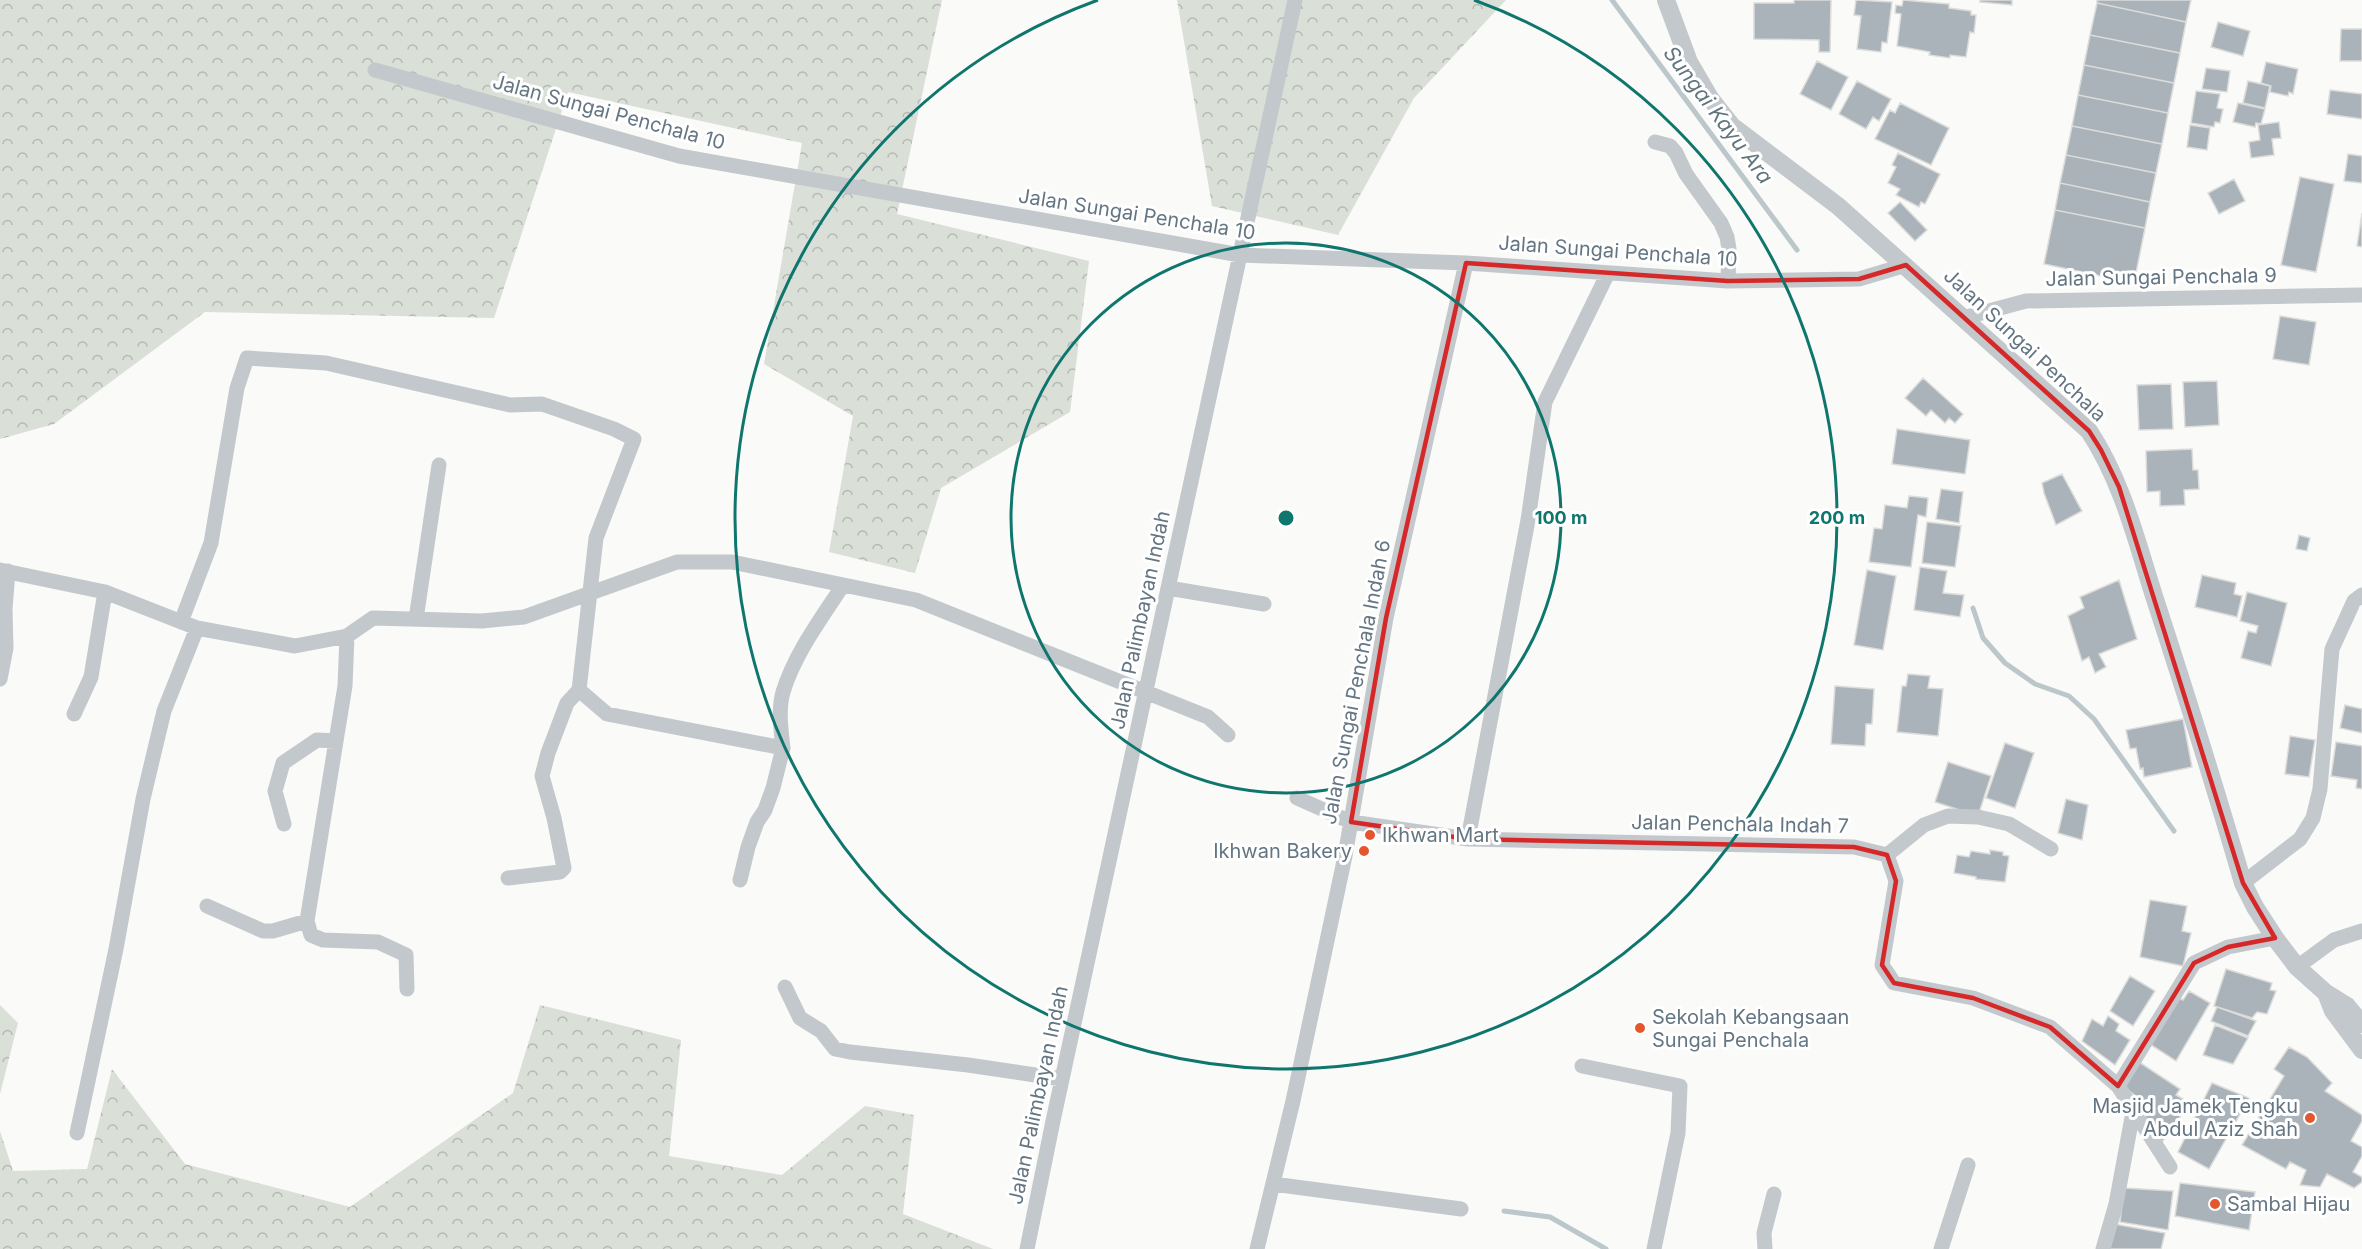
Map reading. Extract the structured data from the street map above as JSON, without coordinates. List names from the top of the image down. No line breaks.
{"streets":{"street":["Jalan Sungai Penchala 10","Jalan Sungai Penchala 9","Jalan Sungai Penchala","Jalan Palimbayan Indah","Jalan Sungai Penchala Indah 6","Jalan Penchala Indah 7"]},"crossings":[["Jalan Sungai Penchala 10","Jalan Sungai Penchala"],["Jalan Sungai Penchala 10","Jalan Palimbayan Indah"],["Jalan Sungai Penchala 10","Jalan Sungai Penchala Indah 6"],["Jalan Sungai Penchala 9","Jalan Sungai Penchala"],["Jalan Sungai Penchala Indah 6","Jalan Penchala Indah 7"]],"water":["Sungai Kayu Ara"],"places":["Ikhwan Mart","Ikhwan Bakery","Sekolah Kebangsaan Sungai Penchala","Masjid Jamek Tengku Abdul Aziz Shah","Sambal Hijau"],"rings":["100 m","200 m"]}
